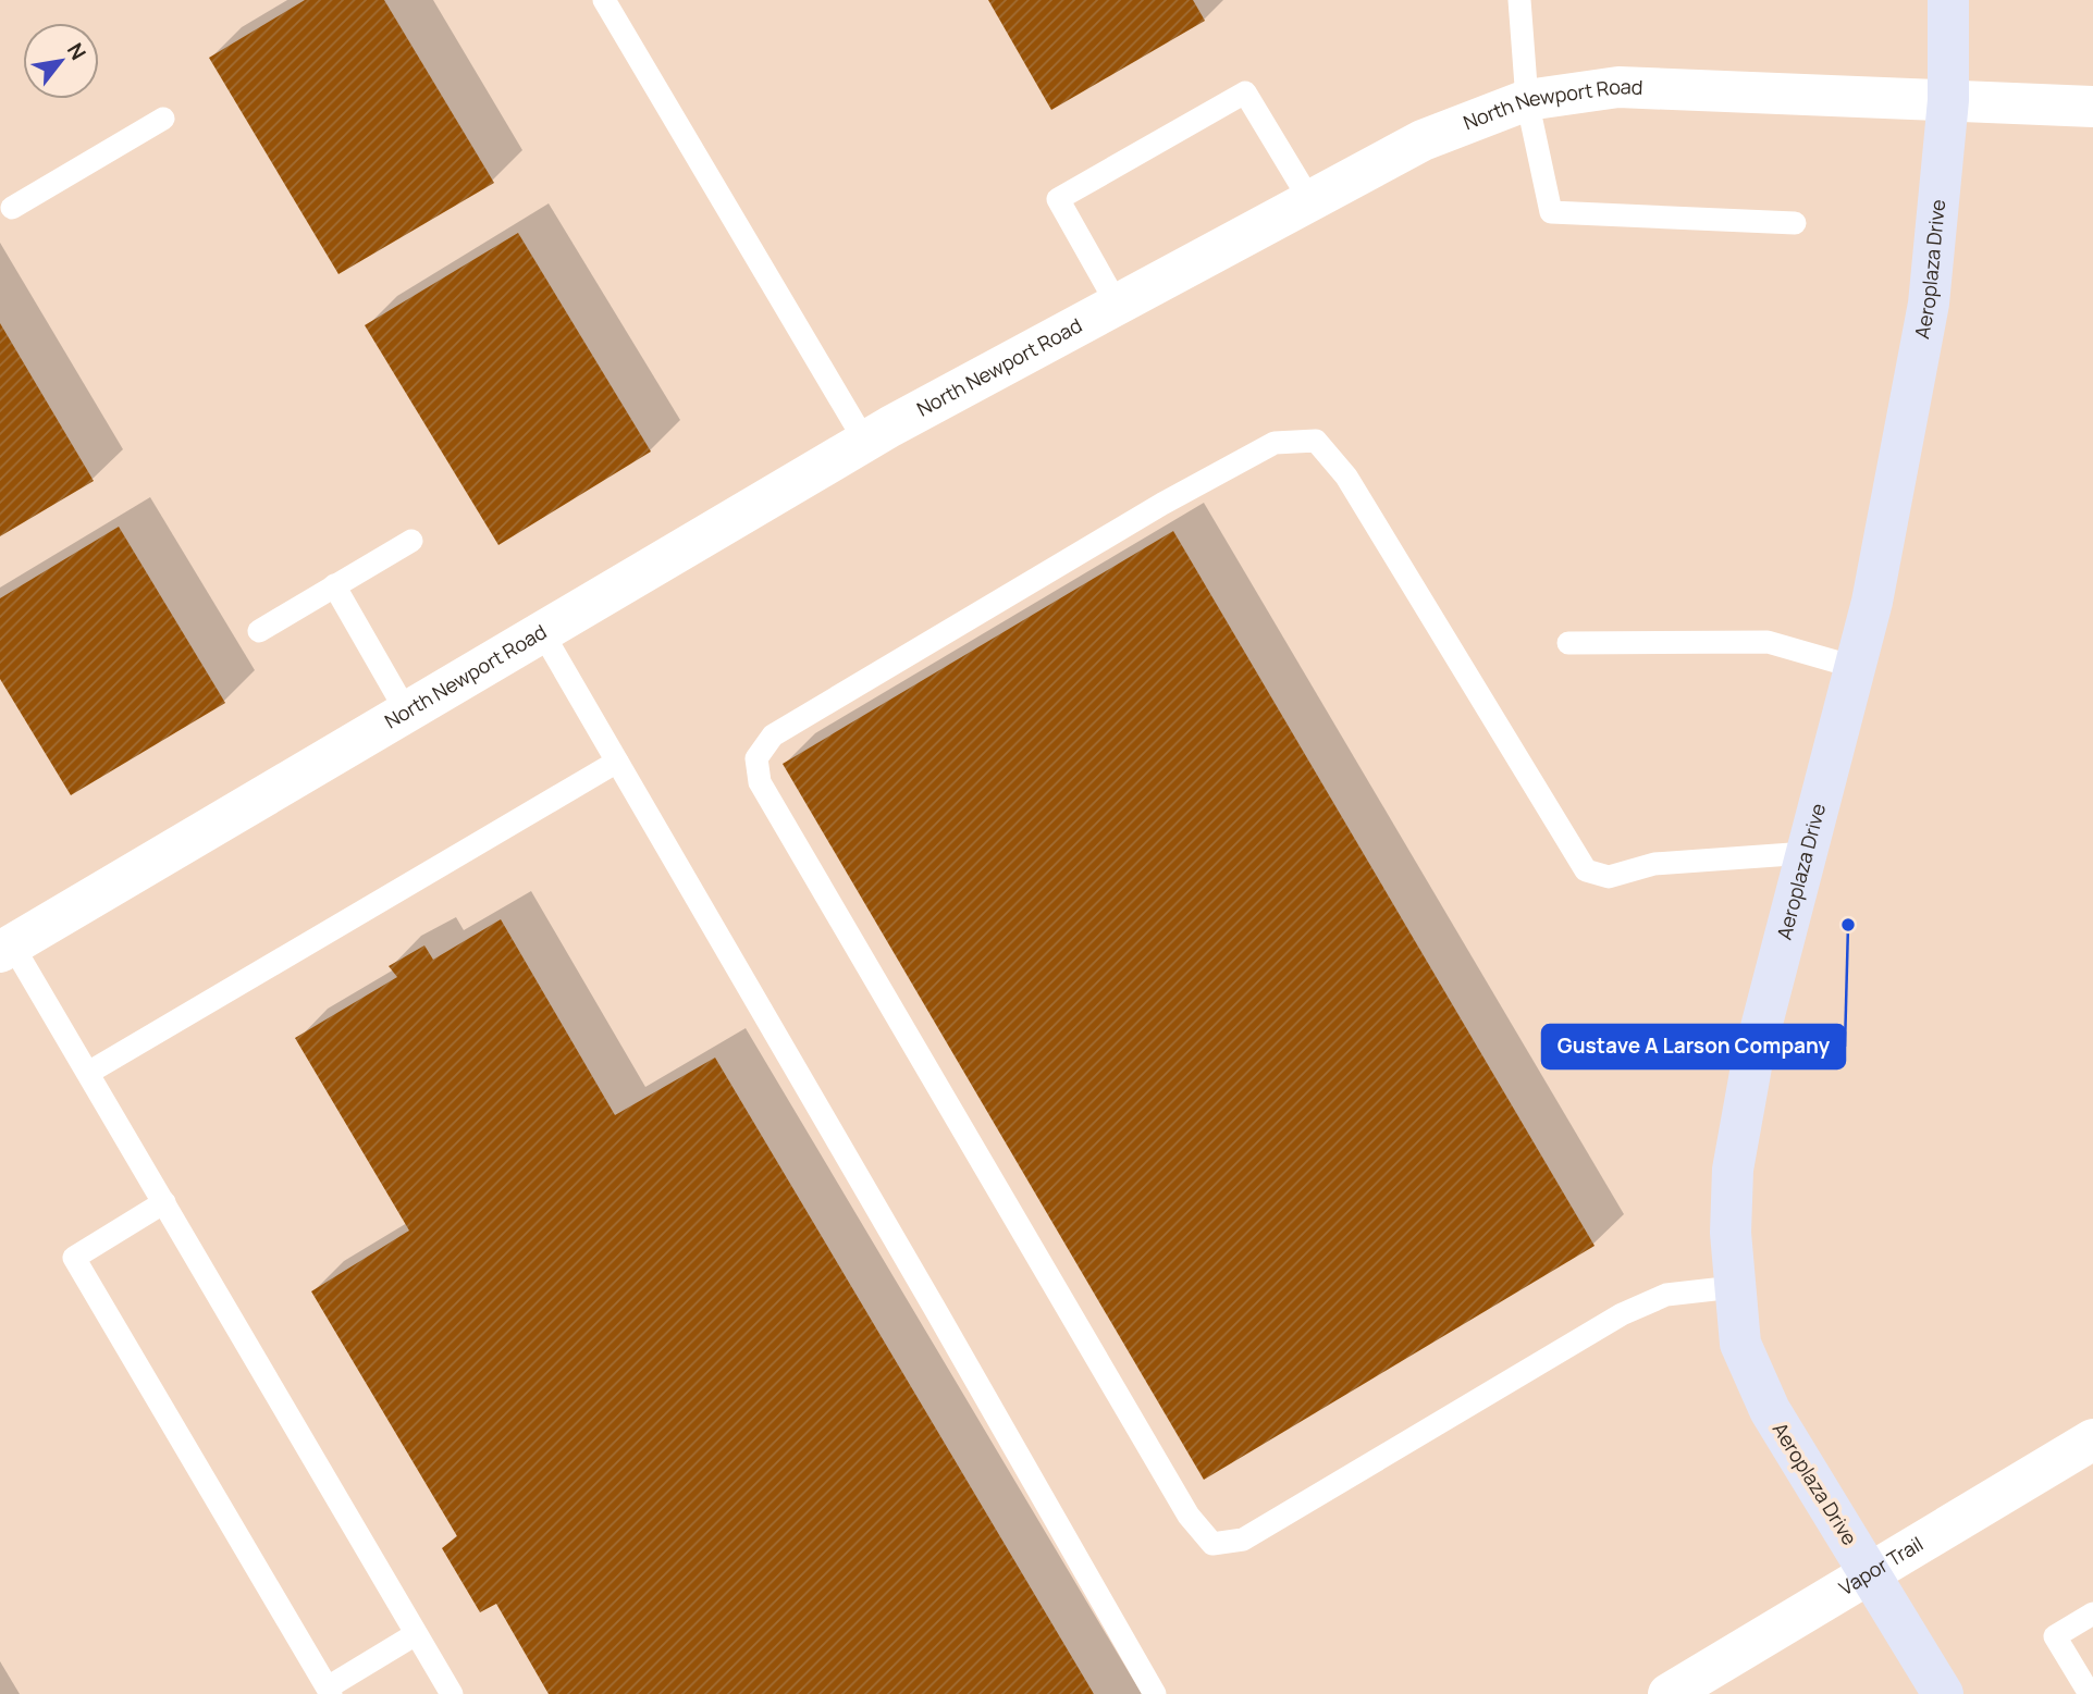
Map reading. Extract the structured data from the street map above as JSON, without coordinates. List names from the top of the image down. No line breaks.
{"streets":{"street":["North Newport Road","Aeroplaza Drive","Vapor Trail"]},"crossings":[["North Newport Road","Aeroplaza Drive"],["Aeroplaza Drive","Vapor Trail"]],"places":["Gustave A Larson Company"],"north":"top right"}
